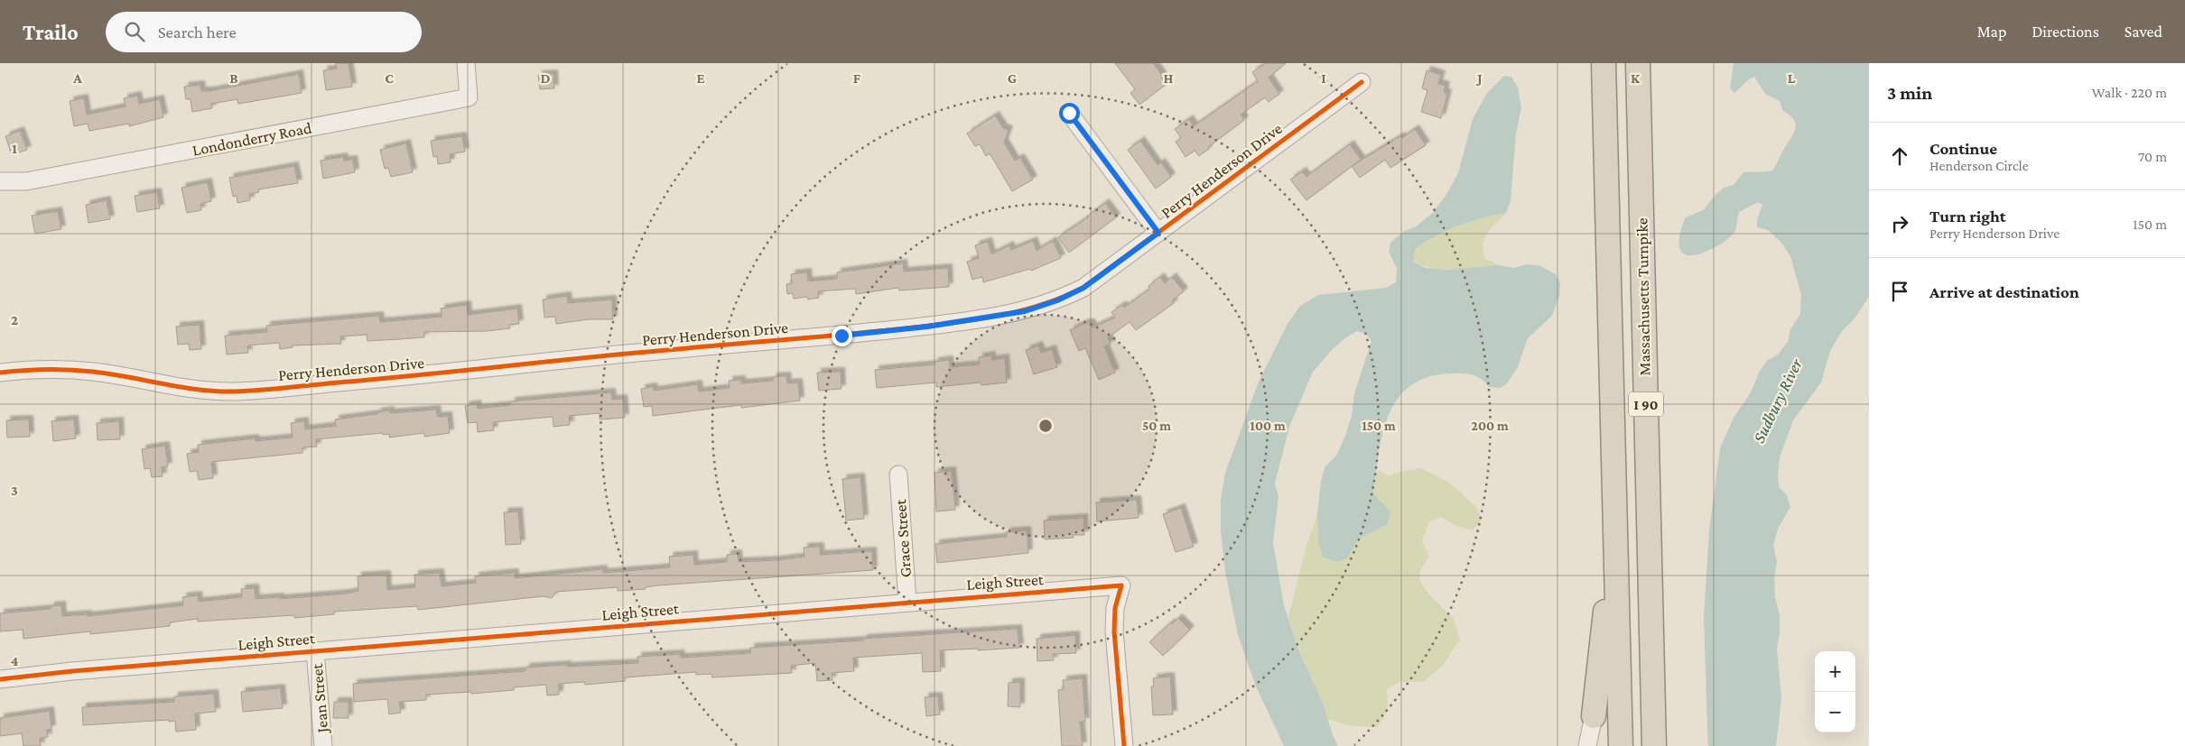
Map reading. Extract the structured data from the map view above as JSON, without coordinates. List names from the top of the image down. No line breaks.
{"streets":{"highway":["Massachusetts Turnpike","I 90"],"street":["Londonderry Road","Perry Henderson Drive","Grace Street","Leigh Street","Jean Street"]},"crossings":[["Grace Street","Leigh Street"],["Leigh Street","Jean Street"]],"water":["Sudbury River"],"page":{"header":"Trailo","search":"Search here","nav":["Map","Directions","Saved"],"heading":["3 min","Walk · 220 m"],"list":[["Continue","Henderson Circle","70 m"],["Turn right","Perry Henderson Drive","150 m"],"Arrive at destination"],"map_buttons":["+","−"]},"grid":{"columns":["A","B","C","D","E","F","G","H","I","J","K","L"],"rows":["1","2","3","4"]},"rings":["50 m","100 m","150 m","200 m"]}
